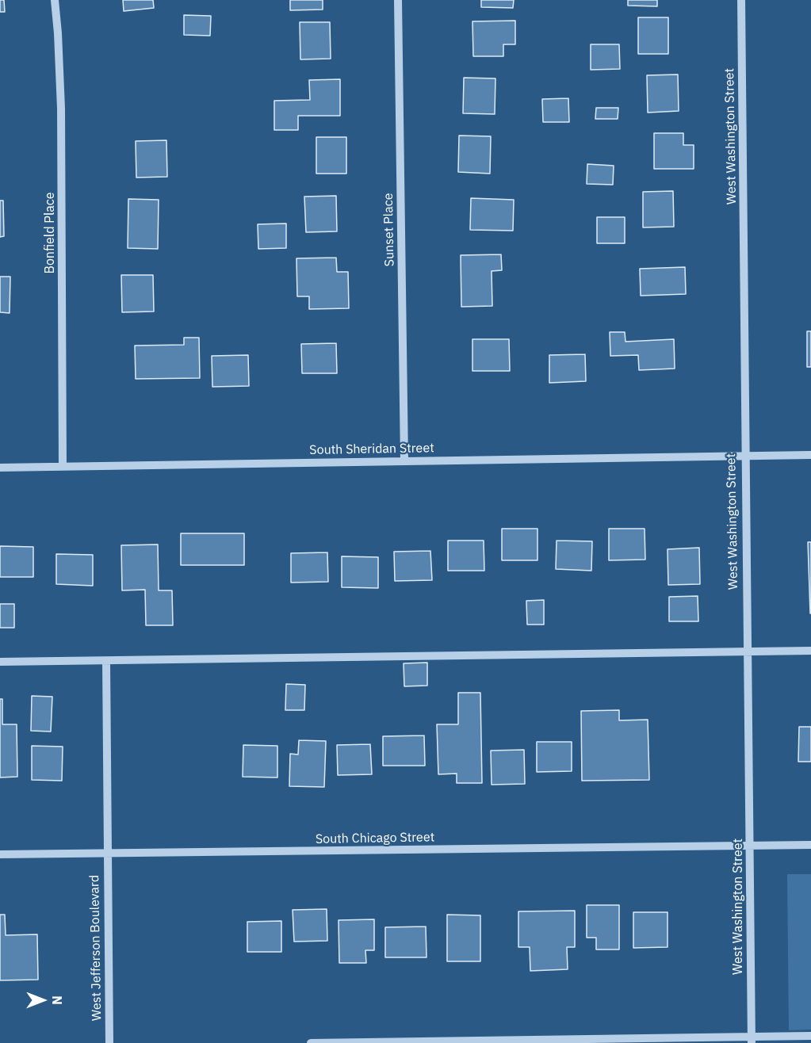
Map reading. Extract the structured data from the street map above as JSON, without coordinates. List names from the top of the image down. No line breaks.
{"streets":{"street":["West Washington Street","Sunset Place","Bonfield Place","South Sheridan Street","South Chicago Street","West Jefferson Boulevard"]},"crossings":[["West Washington Street","South Sheridan Street"],["West Washington Street","South Chicago Street"],["Sunset Place","South Sheridan Street"],["Bonfield Place","South Sheridan Street"],["South Chicago Street","West Jefferson Boulevard"]],"north":"right"}
